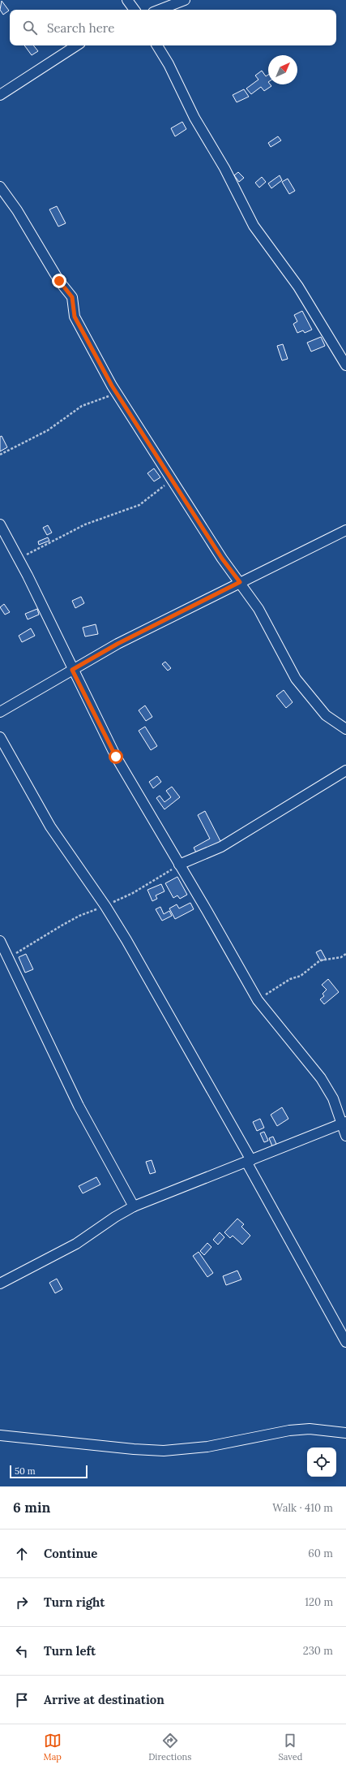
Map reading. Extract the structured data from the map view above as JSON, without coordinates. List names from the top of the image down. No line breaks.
{"scale_bar":"50 m","north":"top right","page":{"search":"Search here","scale":"50 m","heading":["6 min","Walk · 410 m"],"list":[["Continue","60 m"],["Turn right","120 m"],["Turn left","230 m"],"Arrive at destination"],"nav":["Map","Directions","Saved"]}}
